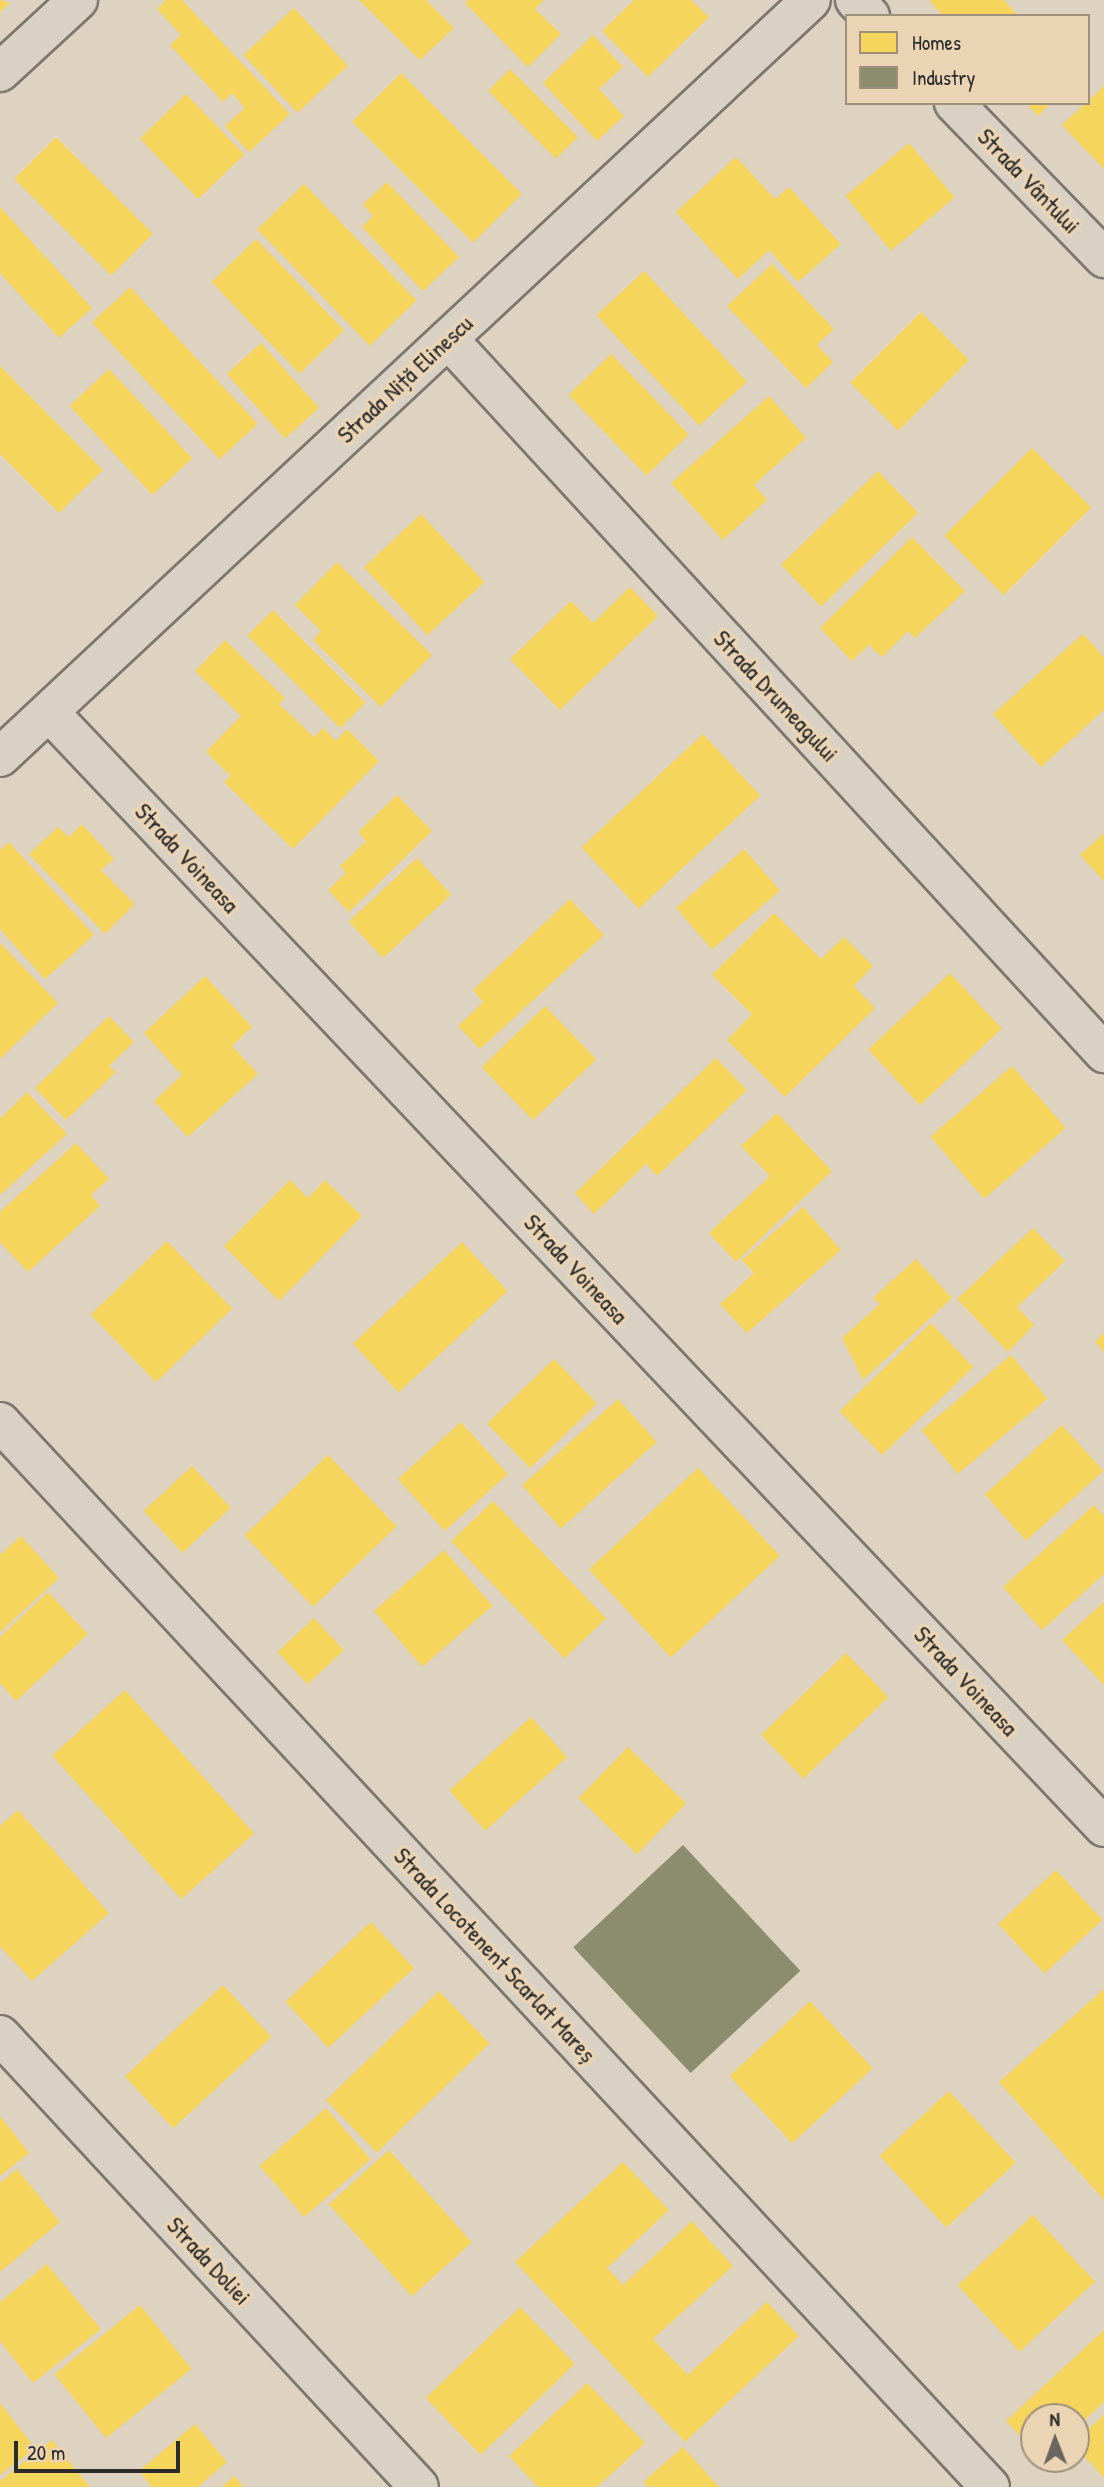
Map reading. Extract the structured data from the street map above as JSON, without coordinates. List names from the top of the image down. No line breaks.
{"streets":{"street":["Strada Vântului","Strada Niță Elinescu","Strada Drumeagului","Strada Voineasa","Strada Locotenent Scarlat Mareș","Strada Doliei"]},"crossings":[["Strada Niță Elinescu","Strada Drumeagului"],["Strada Niță Elinescu","Strada Voineasa"]],"legend":["Homes","Industry"],"scale_bar":"20 m","north":"top"}
